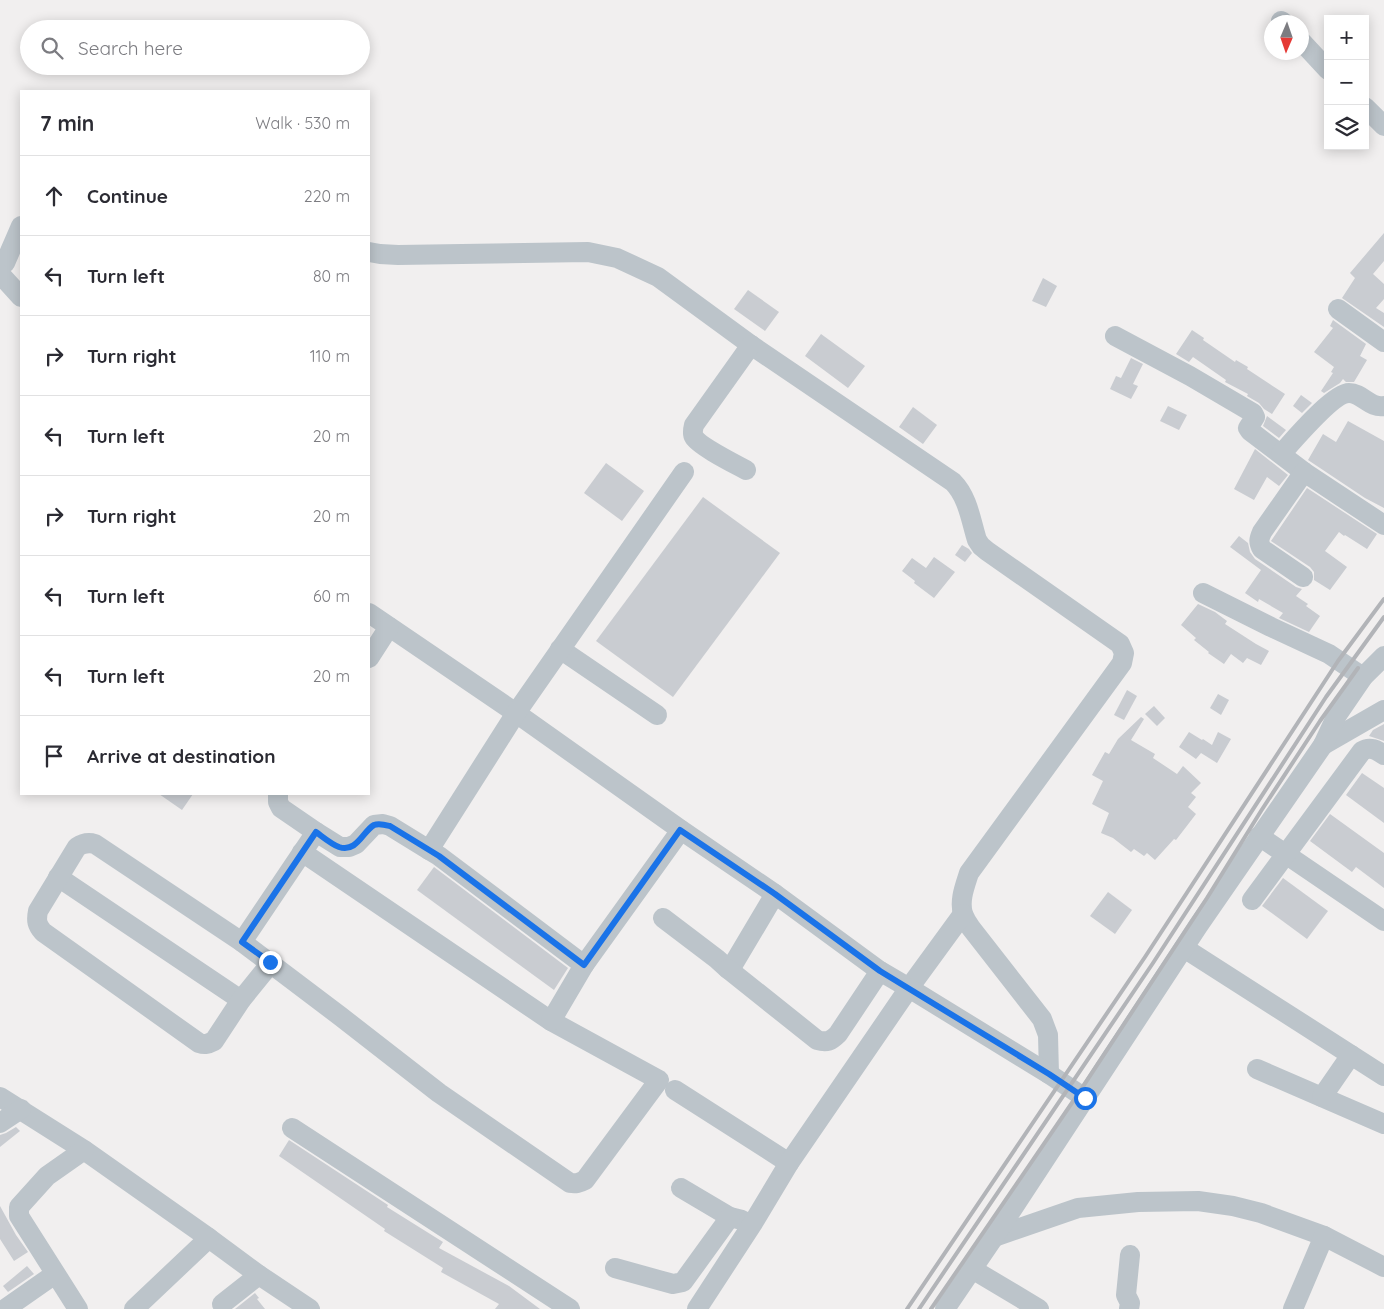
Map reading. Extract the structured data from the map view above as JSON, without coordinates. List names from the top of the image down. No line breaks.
{"north":"bottom","page":{"map_buttons":["+","−"],"search":"Search here","heading":["7 min","Walk · 530 m"],"list":[["Continue","220 m"],["Turn left","80 m"],["Turn right","110 m"],["Turn left","20 m"],["Turn right","20 m"],["Turn left","60 m"],["Turn left","20 m"],"Arrive at destination"]}}
